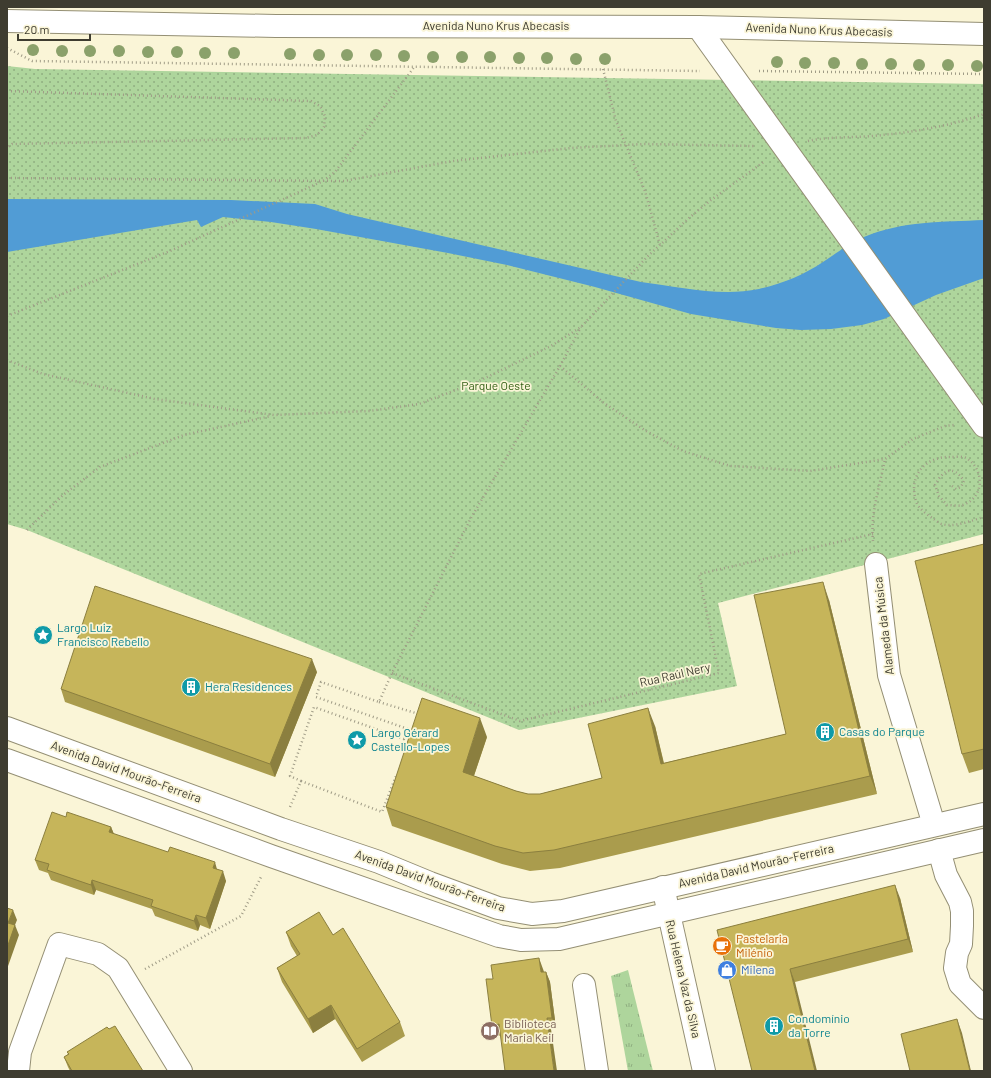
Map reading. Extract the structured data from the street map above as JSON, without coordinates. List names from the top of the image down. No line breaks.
{"streets":{"street":["Avenida Nuno Krus Abecasis","Alameda da Música","Avenida David Mourão-Ferreira","Rua Helena Vaz da Silva"],"path":["Rua Raúl Nery"]},"crossings":[["Alameda da Música","Avenida David Mourão-Ferreira"],["Avenida David Mourão-Ferreira","Rua Helena Vaz da Silva"]],"parks":["Parque Oeste"],"places":{"place":["Largo Luiz Francisco Rebello","Largo Gérard Castello-Lopes"],"building":["Hera Residences","Casas do Parque","Condomínio da Torre"],"cafe":["Pastelaria Milénio"],"shop":["Milena"],"library":["Biblioteca Maria Keil"]},"scale_bar":"20 m"}
